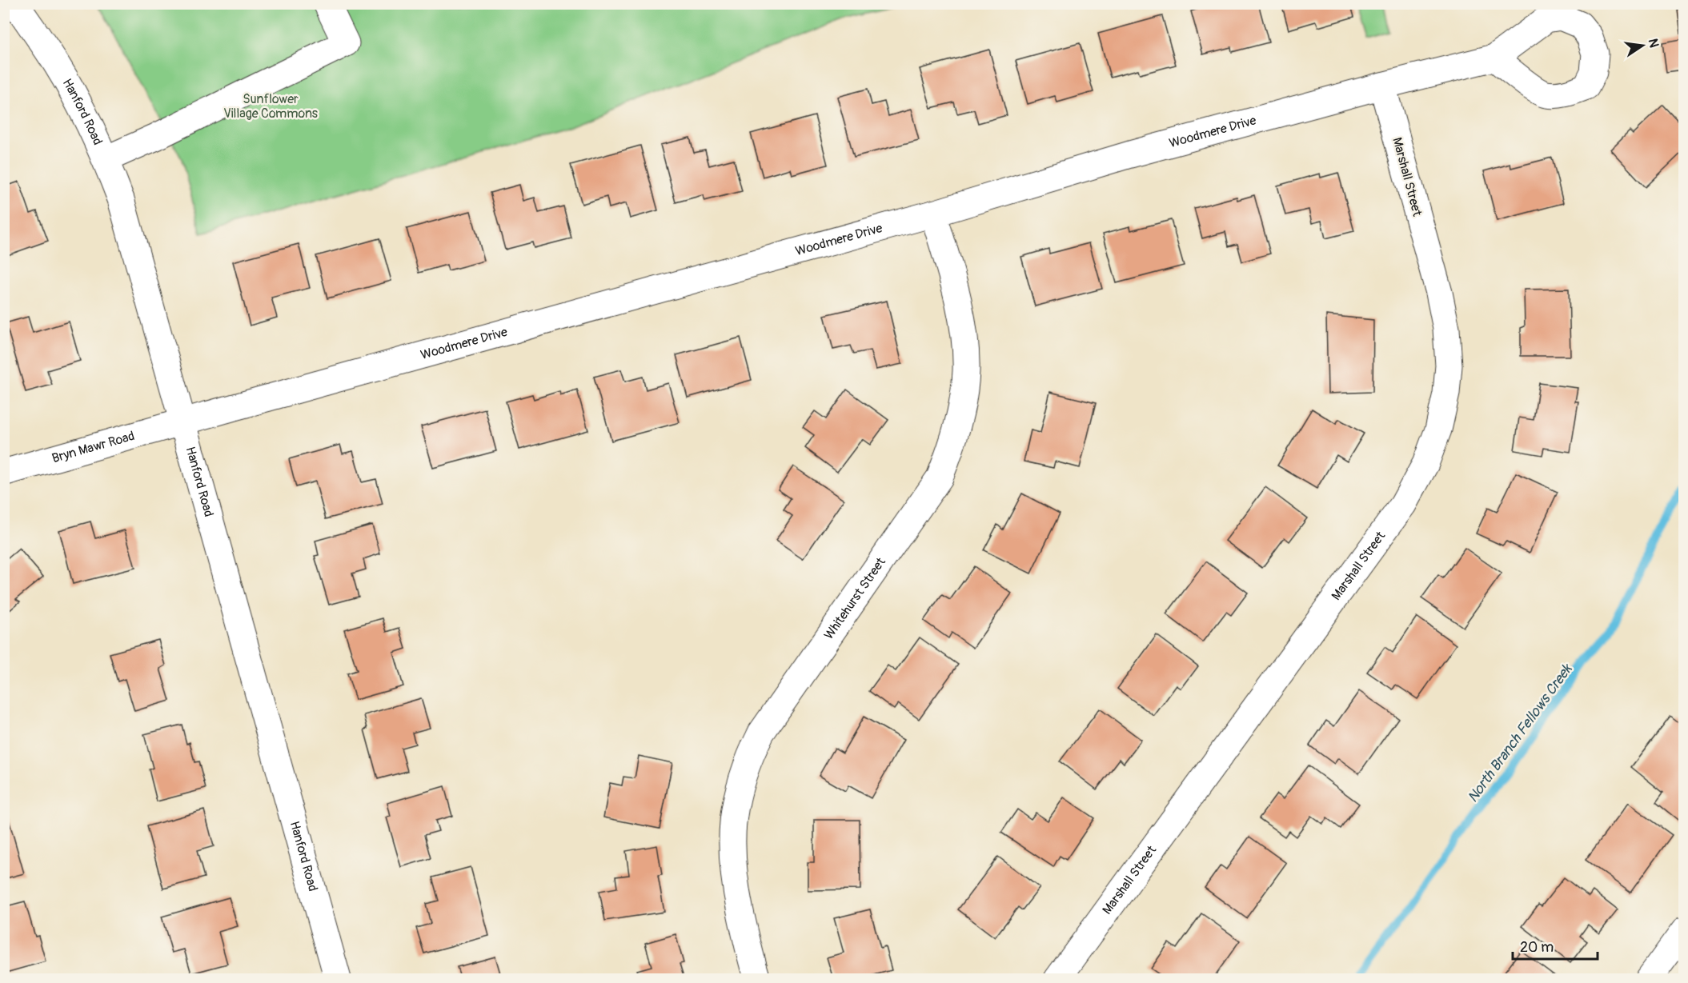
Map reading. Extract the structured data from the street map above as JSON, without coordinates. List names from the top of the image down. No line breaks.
{"streets":{"street":["Hanford Road","Woodmere Drive","Marshall Street","Bryn Mawr Road","Whitehurst Street"]},"crossings":[["Hanford Road","Woodmere Drive"],["Hanford Road","Bryn Mawr Road"],["Woodmere Drive","Marshall Street"],["Woodmere Drive","Bryn Mawr Road"],["Woodmere Drive","Whitehurst Street"]],"water":["North Branch Fellows Creek"],"parks":["Sunflower Village Commons"],"scale_bar":"20 m","north":"right"}
